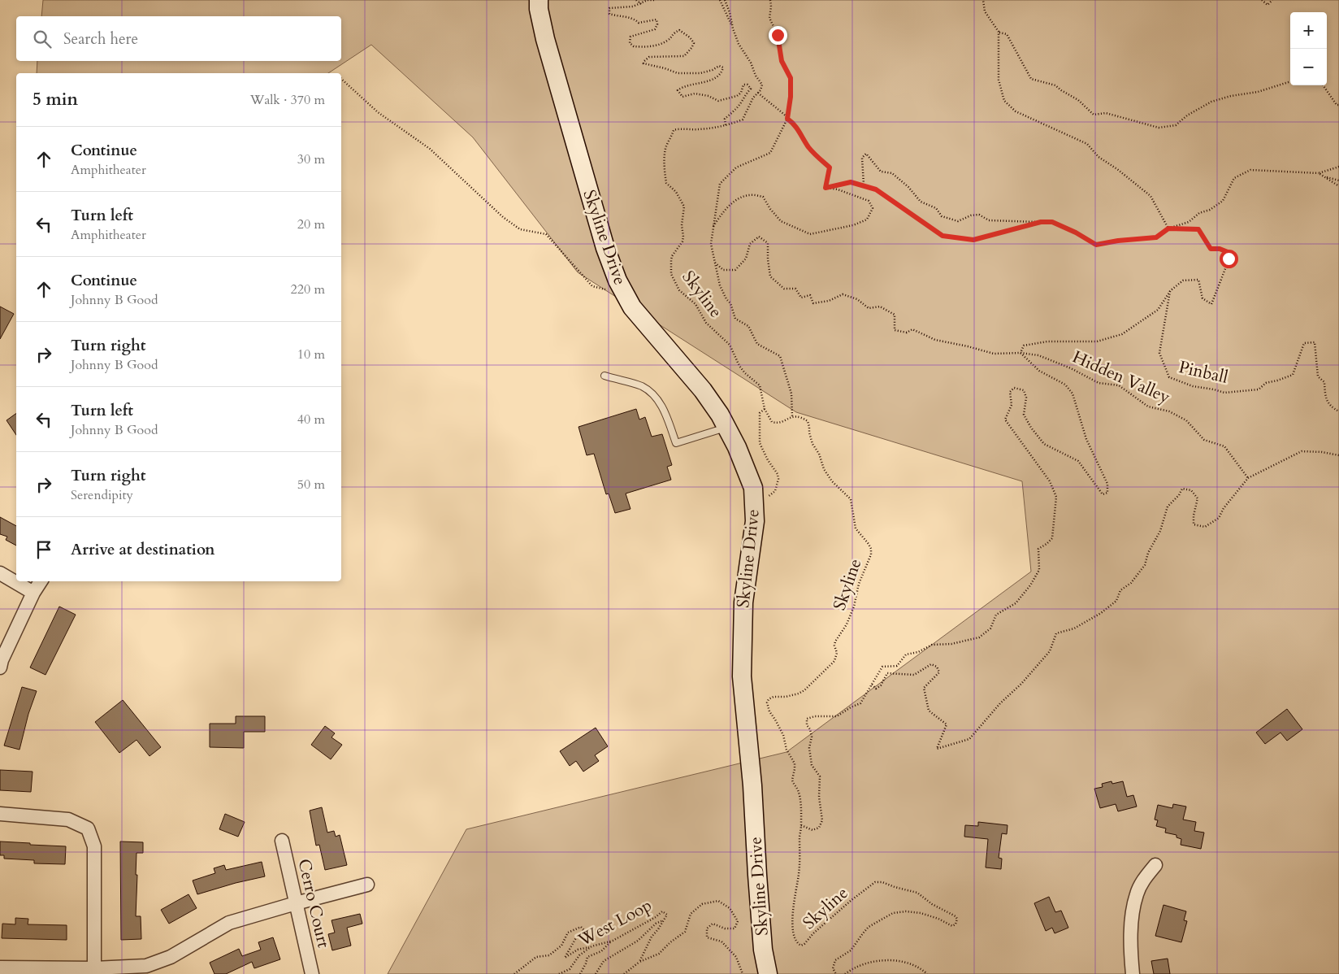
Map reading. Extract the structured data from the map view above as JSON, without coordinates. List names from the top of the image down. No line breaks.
{"streets":{"street":["Skyline Drive","Cerro Court"],"path":["Skyline","Pinball","Hidden Valley","West Loop"]},"page":{"map_buttons":["+","−"],"search":"Search here","heading":["5 min","Walk · 370 m"],"list":[["Continue","Amphitheater","30 m"],["Turn left","Amphitheater","20 m"],["Continue","Johnny B Good","220 m"],["Turn right","Johnny B Good","10 m"],["Turn left","Johnny B Good","40 m"],["Turn right","Serendipity","50 m"],"Arrive at destination"]}}
